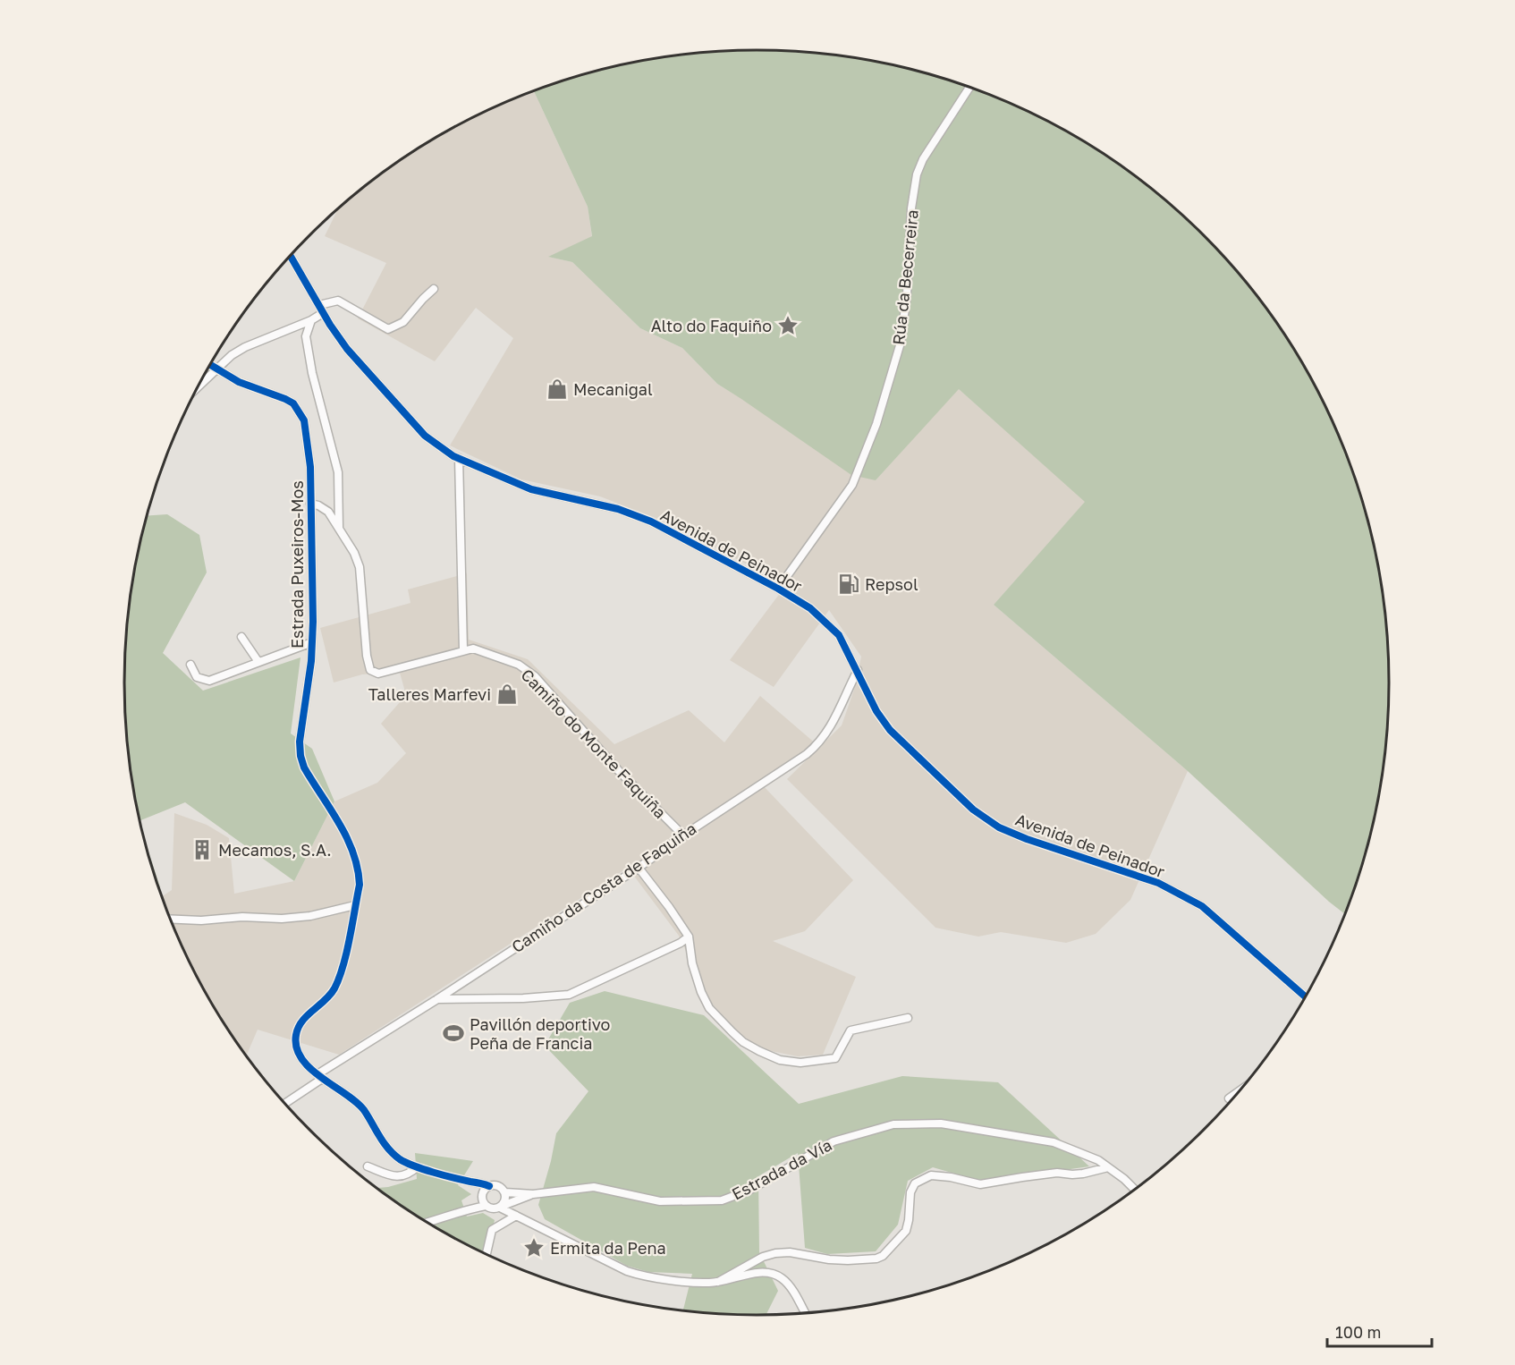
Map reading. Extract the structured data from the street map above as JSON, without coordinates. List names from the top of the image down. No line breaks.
{"streets":{"street":["Rúa da Becerreira","Avenida de Peinador","Estrada Puxeiros-Mos","Camiño do Monte Faquiña","Camiño da Costa de Faquiña","Estrada da Vía"]},"crossings":[["Rúa da Becerreira","Avenida de Peinador"],["Avenida de Peinador","Camiño da Costa de Faquiña"],["Estrada Puxeiros-Mos","Camiño do Monte Faquiña"],["Estrada Puxeiros-Mos","Camiño da Costa de Faquiña"],["Camiño do Monte Faquiña","Camiño da Costa de Faquiña"]],"places":{"place":["Alto do Faquiño","Ermita da Pena"],"shop":["Mecanigal","Talleres Marfevi"],"fuel station":["Repsol"],"building":["Mecamos, S.A."],"sports":["Pavillón deportivo Peña de Francia"]},"scale_bar":"100 m"}
